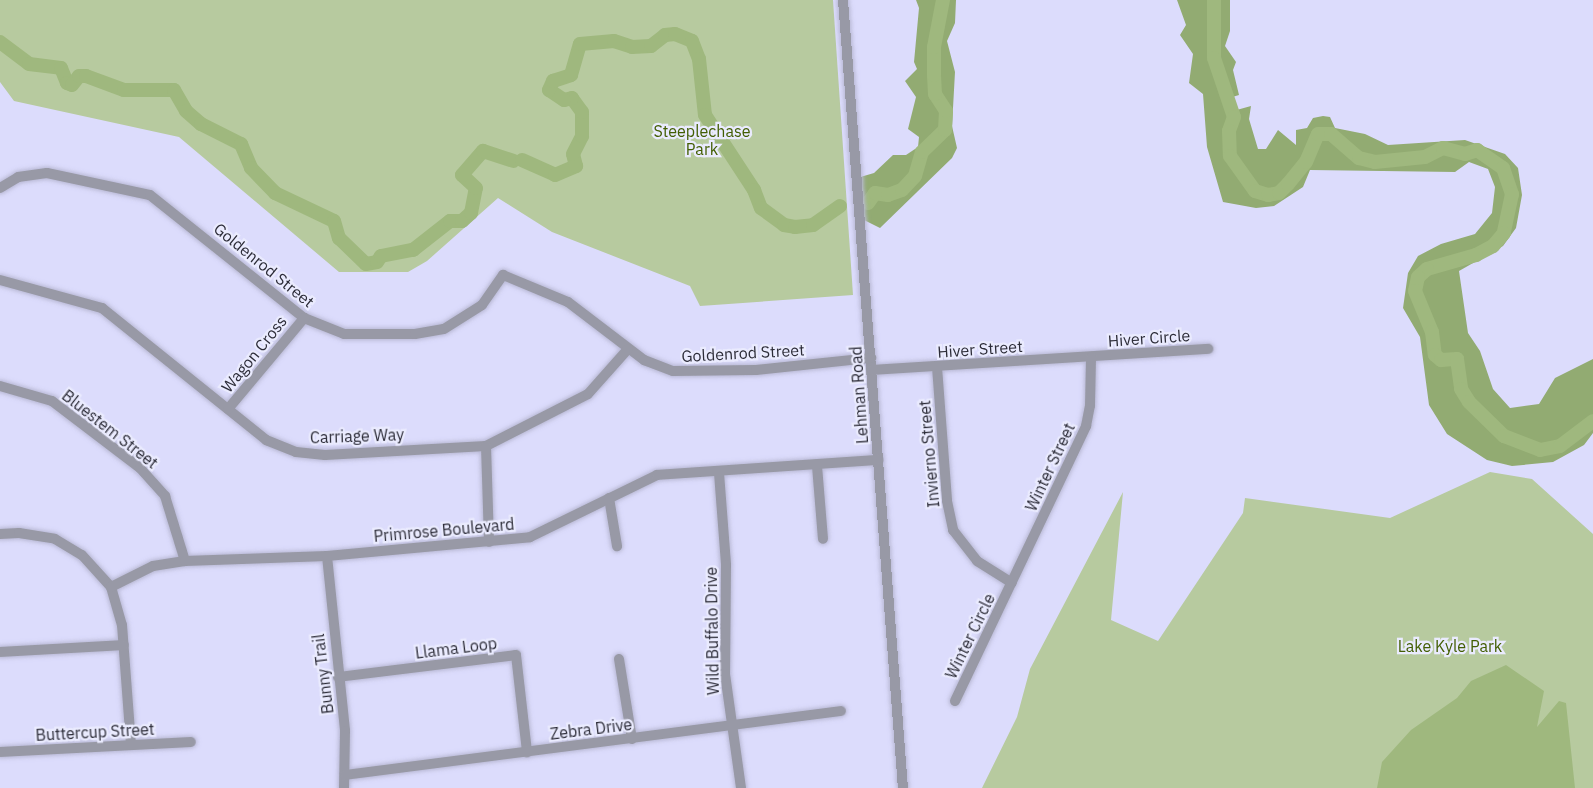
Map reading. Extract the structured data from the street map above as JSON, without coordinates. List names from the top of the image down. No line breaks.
{"streets":{"street":["Goldenrod Street","Hiver Circle","Hiver Street","Wagon Cross","Lehman Road","Bluestem Street","Carriage Way","Invierno Street","Winter Street","Primrose Boulevard","Wild Buffalo Drive","Winter Circle","Llama Loop","Bunny Trail","Zebra Drive","Buttercup Street"]},"crossings":[["Goldenrod Street","Wagon Cross"],["Goldenrod Street","Lehman Road"],["Goldenrod Street","Carriage Way"],["Hiver Circle","Hiver Street"],["Hiver Circle","Winter Street"],["Hiver Street","Lehman Road"],["Hiver Street","Invierno Street"],["Hiver Street","Winter Street"],["Wagon Cross","Carriage Way"],["Lehman Road","Primrose Boulevard"],["Bluestem Street","Primrose Boulevard"],["Invierno Street","Winter Street"],["Invierno Street","Winter Circle"],["Winter Street","Winter Circle"],["Primrose Boulevard","Wild Buffalo Drive"],["Primrose Boulevard","Bunny Trail"],["Wild Buffalo Drive","Zebra Drive"],["Llama Loop","Bunny Trail"],["Llama Loop","Zebra Drive"],["Bunny Trail","Zebra Drive"]],"parks":["Steeplechase Park","Lake Kyle Park"]}
